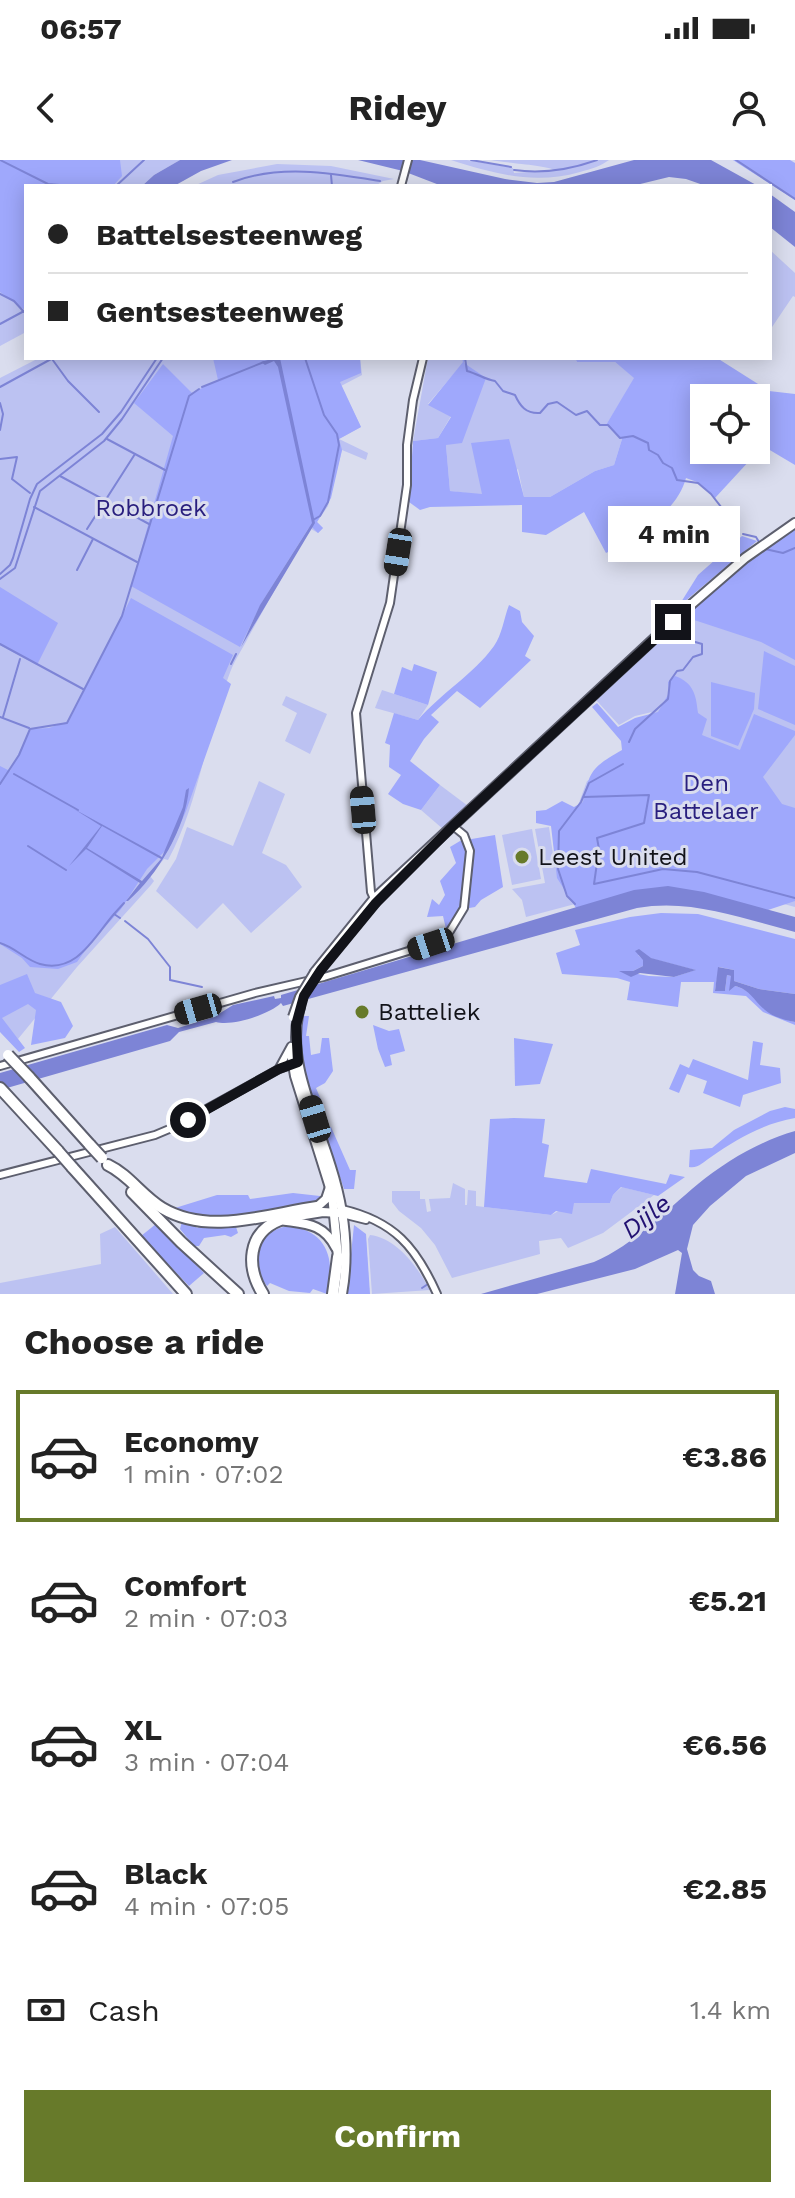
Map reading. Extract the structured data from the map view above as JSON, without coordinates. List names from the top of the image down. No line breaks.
{"water":["Dijle"],"parks":["Robbroek","Den Battelaer"],"places":["Leest United","Batteliek"],"page":{"status":"06:57","header":"Ridey","banner":["Battelsesteenweg","Gentsesteenweg"],"bubble":"4 min","heading":"Choose a ride","list":[{"name":"Economy","note":"1 min · 07:02","value":"€3.86"},{"name":"Comfort","note":"2 min · 07:03","value":"€5.21"},{"name":"XL","note":"3 min · 07:04","value":"€6.56"},{"name":"Black","note":"4 min · 07:05","value":"€2.85"}],"pay":["Cash","1.4 km"],"buttons":"Confirm"}}
